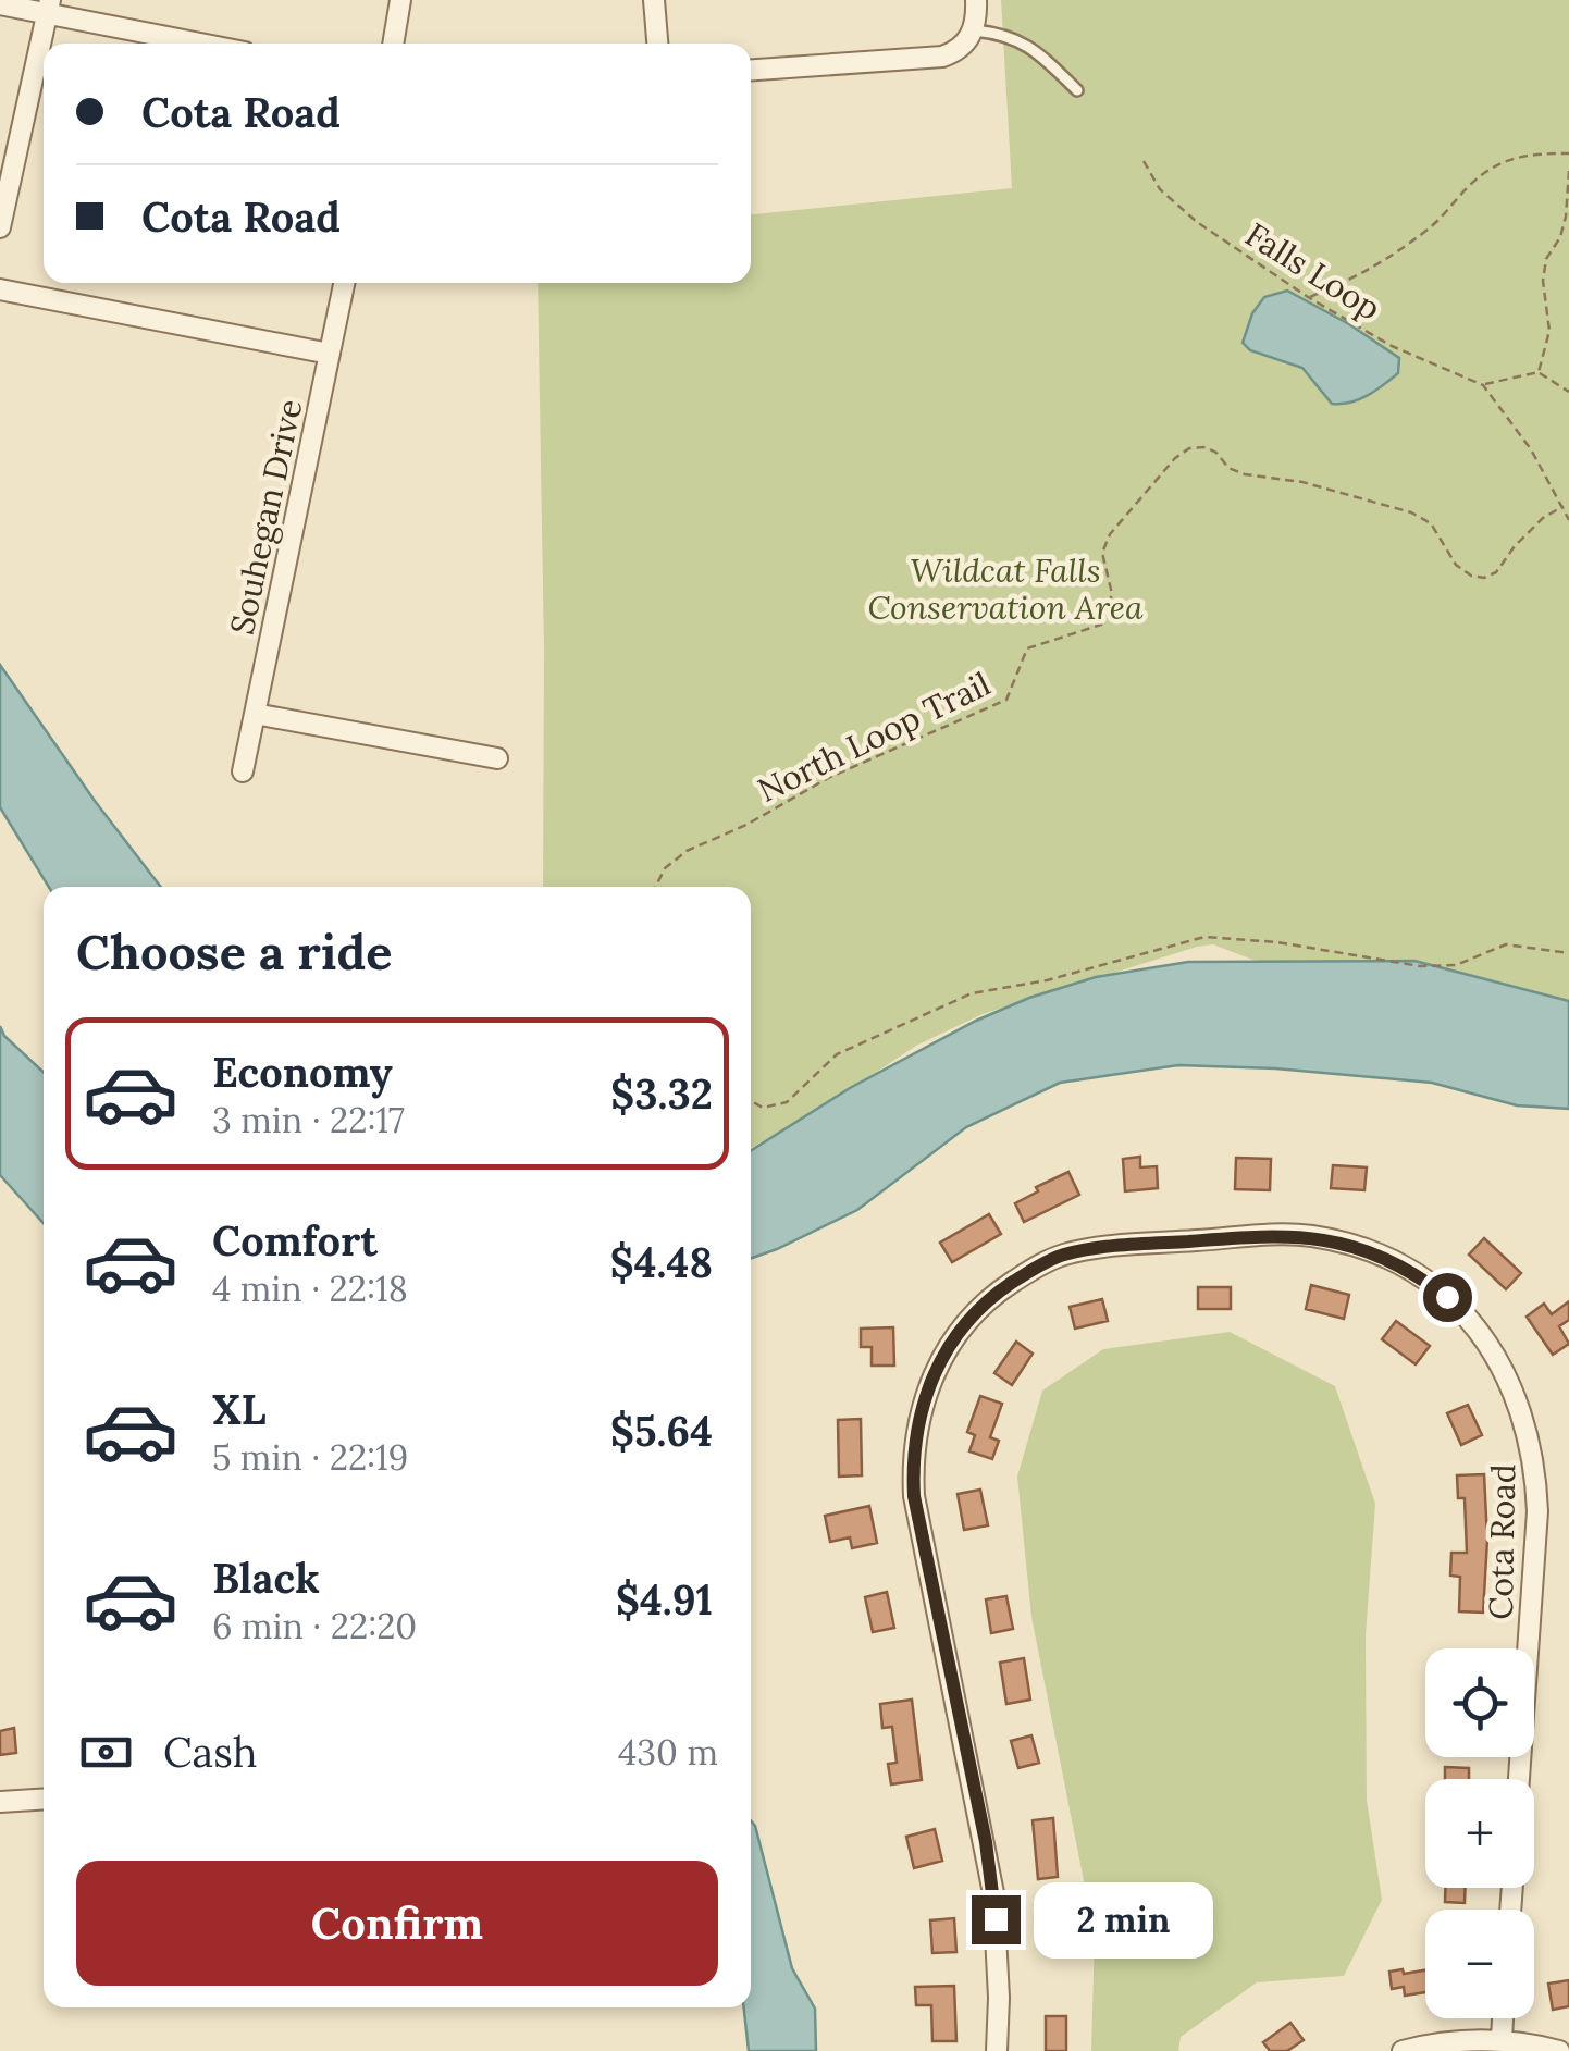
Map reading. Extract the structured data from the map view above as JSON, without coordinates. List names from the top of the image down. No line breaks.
{"streets":{"street":["Souhegan Drive","Cota Road"],"path":["Falls Loop","North Loop Trail"]},"crossings":[["Falls Loop","North Loop Trail"]],"parks":["Wildcat Falls Conservation Area"],"page":{"banner":["Cota Road","Cota Road"],"heading":"Choose a ride","list":[{"name":"Economy","note":"3 min · 22:17","value":"$3.32"},{"name":"Comfort","note":"4 min · 22:18","value":"$4.48"},{"name":"XL","note":"5 min · 22:19","value":"$5.64"},{"name":"Black","note":"6 min · 22:20","value":"$4.91"}],"map_buttons":["+","−"],"pay":["Cash","430 m"],"buttons":"Confirm","bubble":"2 min"}}
